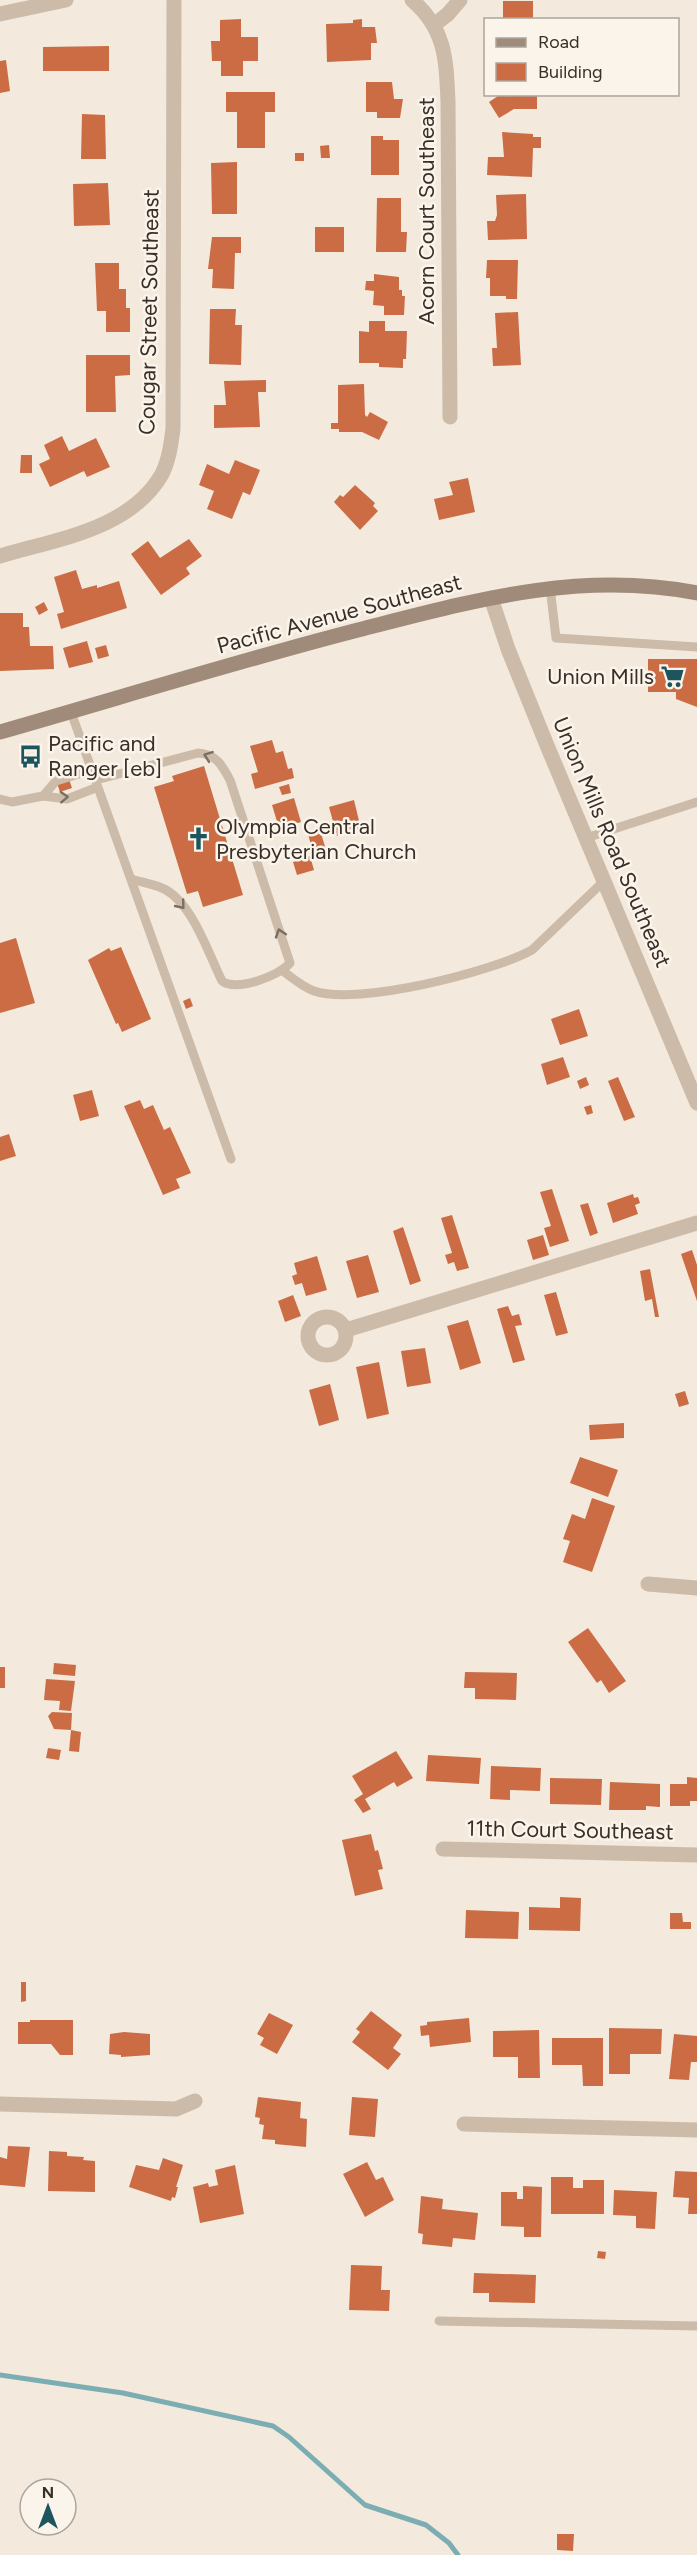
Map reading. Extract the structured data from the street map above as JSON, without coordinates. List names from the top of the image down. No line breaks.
{"streets":{"main road":["Pacific Avenue Southeast"],"street":["Acorn Court Southeast","Cougar Street Southeast","Union Mills Road Southeast","11th Court Southeast"]},"crossings":[["Pacific Avenue Southeast","Union Mills Road Southeast"]],"places":{"supermarket":["Union Mills"],"bus stop":["Pacific and Ranger [eb]"],"church":["Olympia Central Presbyterian Church"]},"legend":["Road","Building"],"north":"top"}
